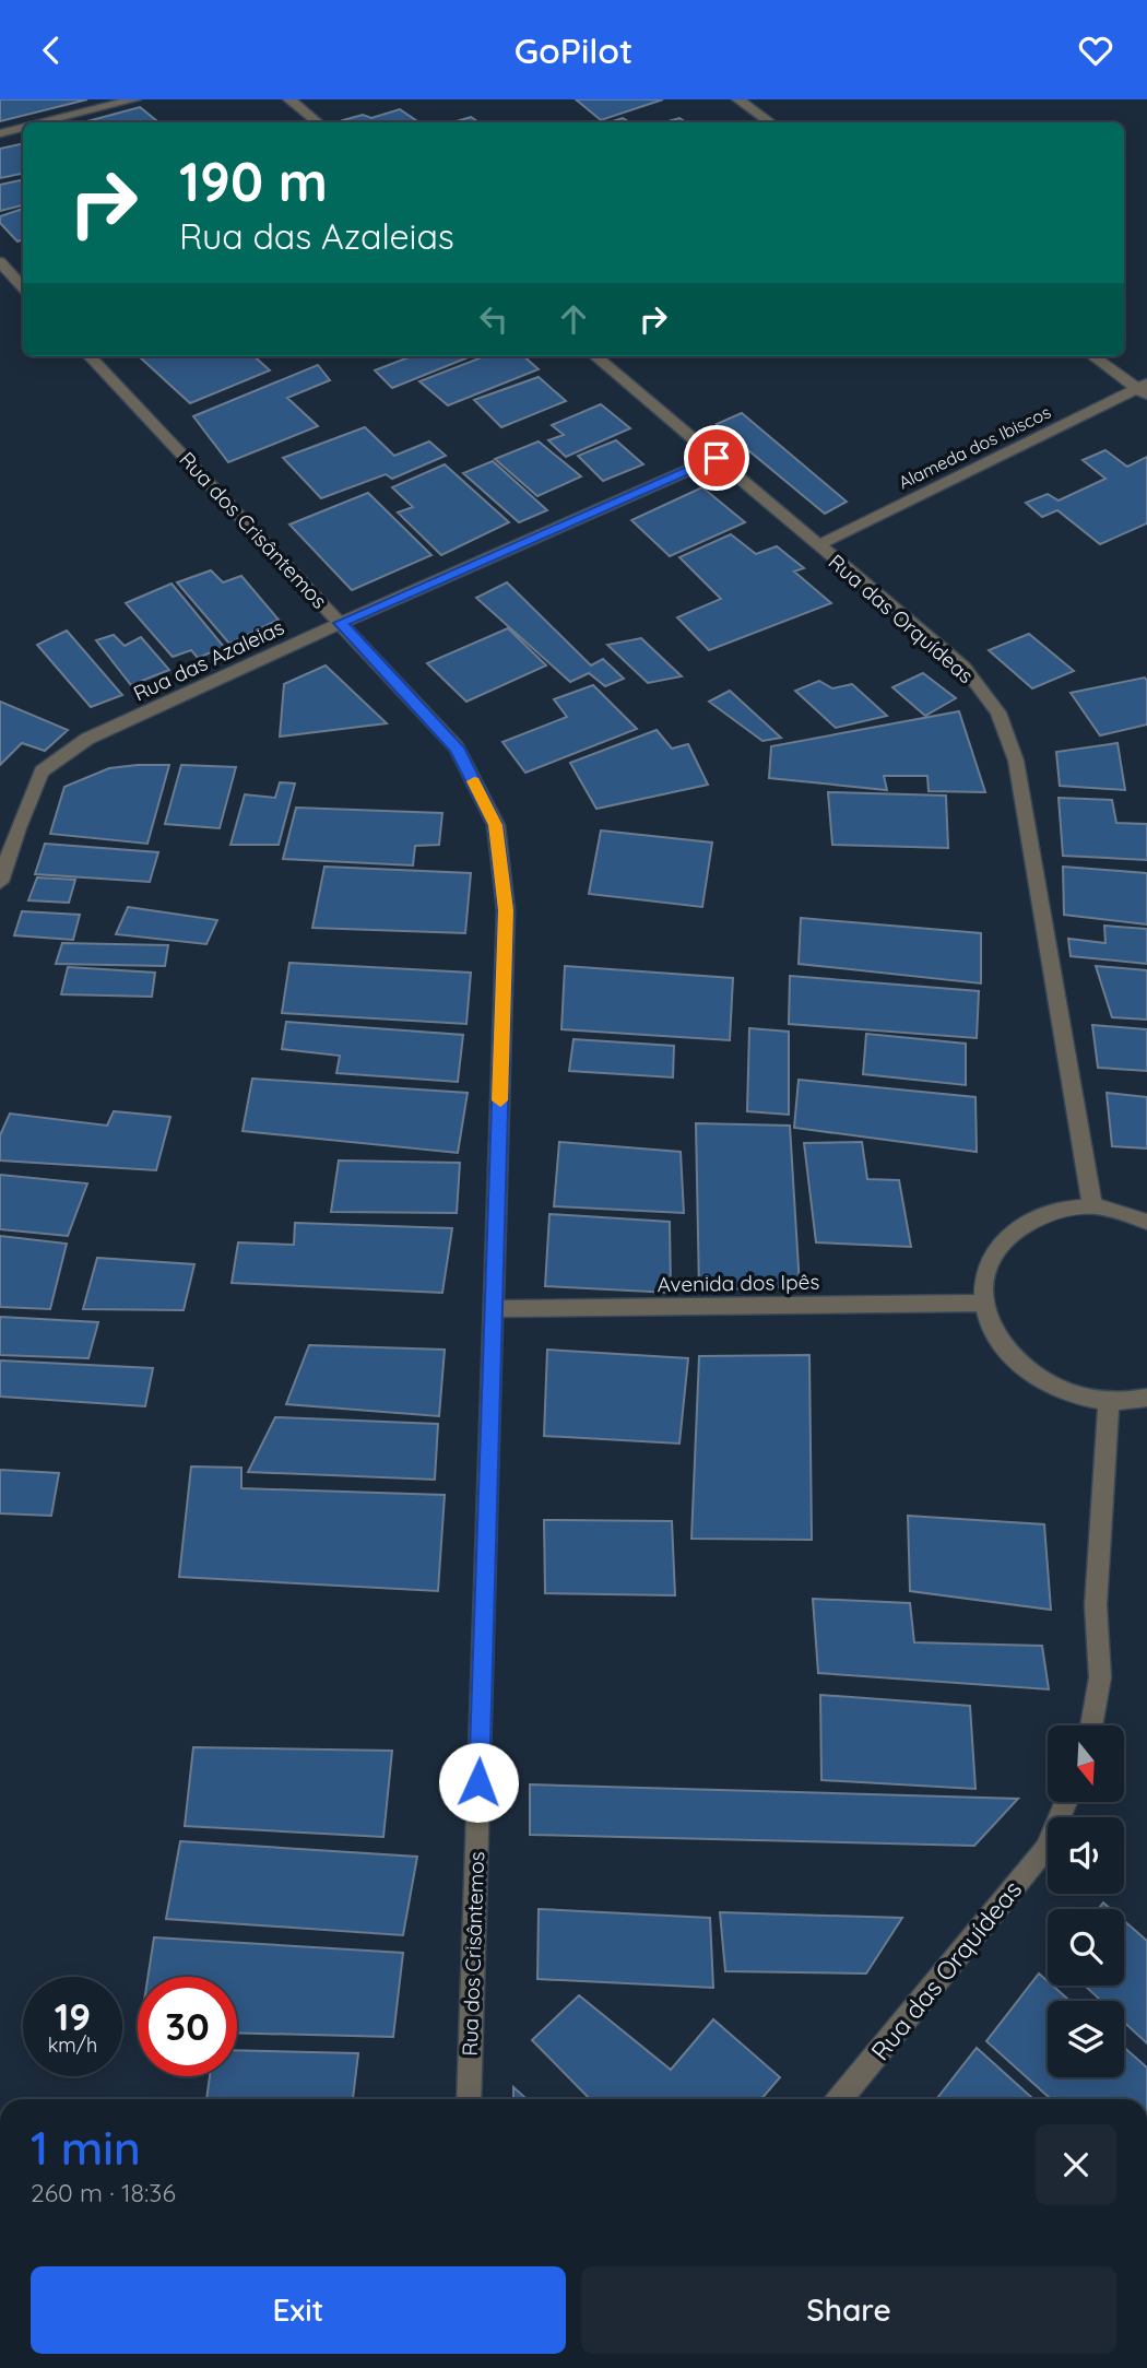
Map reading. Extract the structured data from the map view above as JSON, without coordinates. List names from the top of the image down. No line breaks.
{"streets":{"street":["Alameda dos Ibiscos","Rua dos Crisântemos","Rua das Orquídeas","Rua das Azaleias","Avenida dos Ipês"]},"crossings":[["Alameda dos Ibiscos","Rua das Orquídeas"],["Rua dos Crisântemos","Rua das Azaleias"],["Rua dos Crisântemos","Avenida dos Ipês"],["Rua das Orquídeas","Rua das Azaleias"]],"north":"bottom","page":{"header":"GoPilot","turn":["190 m","Rua das Azaleias"],"speed":"19 km/h","limit":"30","heading":["1 min","260 m · 18:36"],"buttons":["Exit","Share"]}}
